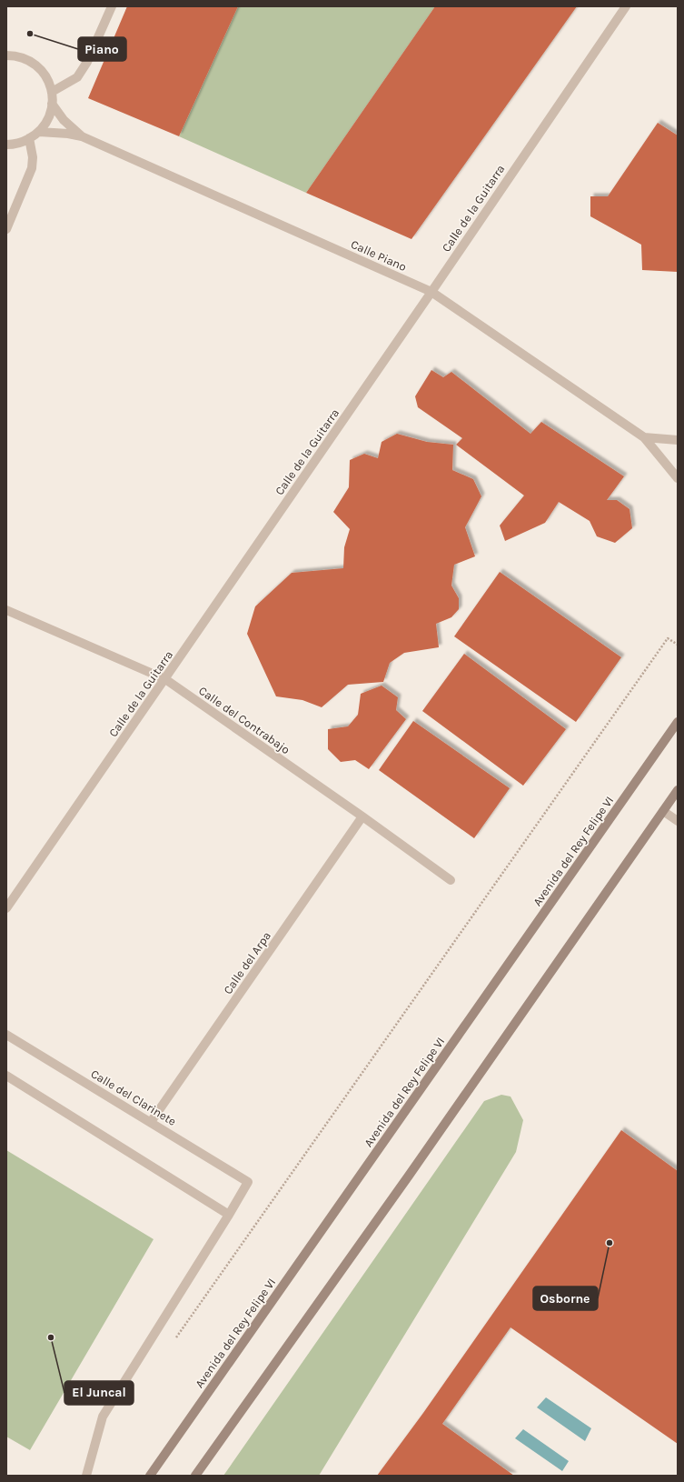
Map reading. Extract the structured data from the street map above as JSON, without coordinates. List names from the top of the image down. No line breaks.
{"streets":{"main road":["Avenida del Rey Felipe VI"],"street":["Calle de la Guitarra","Calle Piano","Calle del Contrabajo","Calle del Arpa","Calle del Clarinete"]},"crossings":[["Calle de la Guitarra","Calle Piano"],["Calle de la Guitarra","Calle del Contrabajo"],["Calle del Contrabajo","Calle del Arpa"],["Calle del Arpa","Calle del Clarinete"]],"places":["Piano","Osborne","El Juncal"]}
